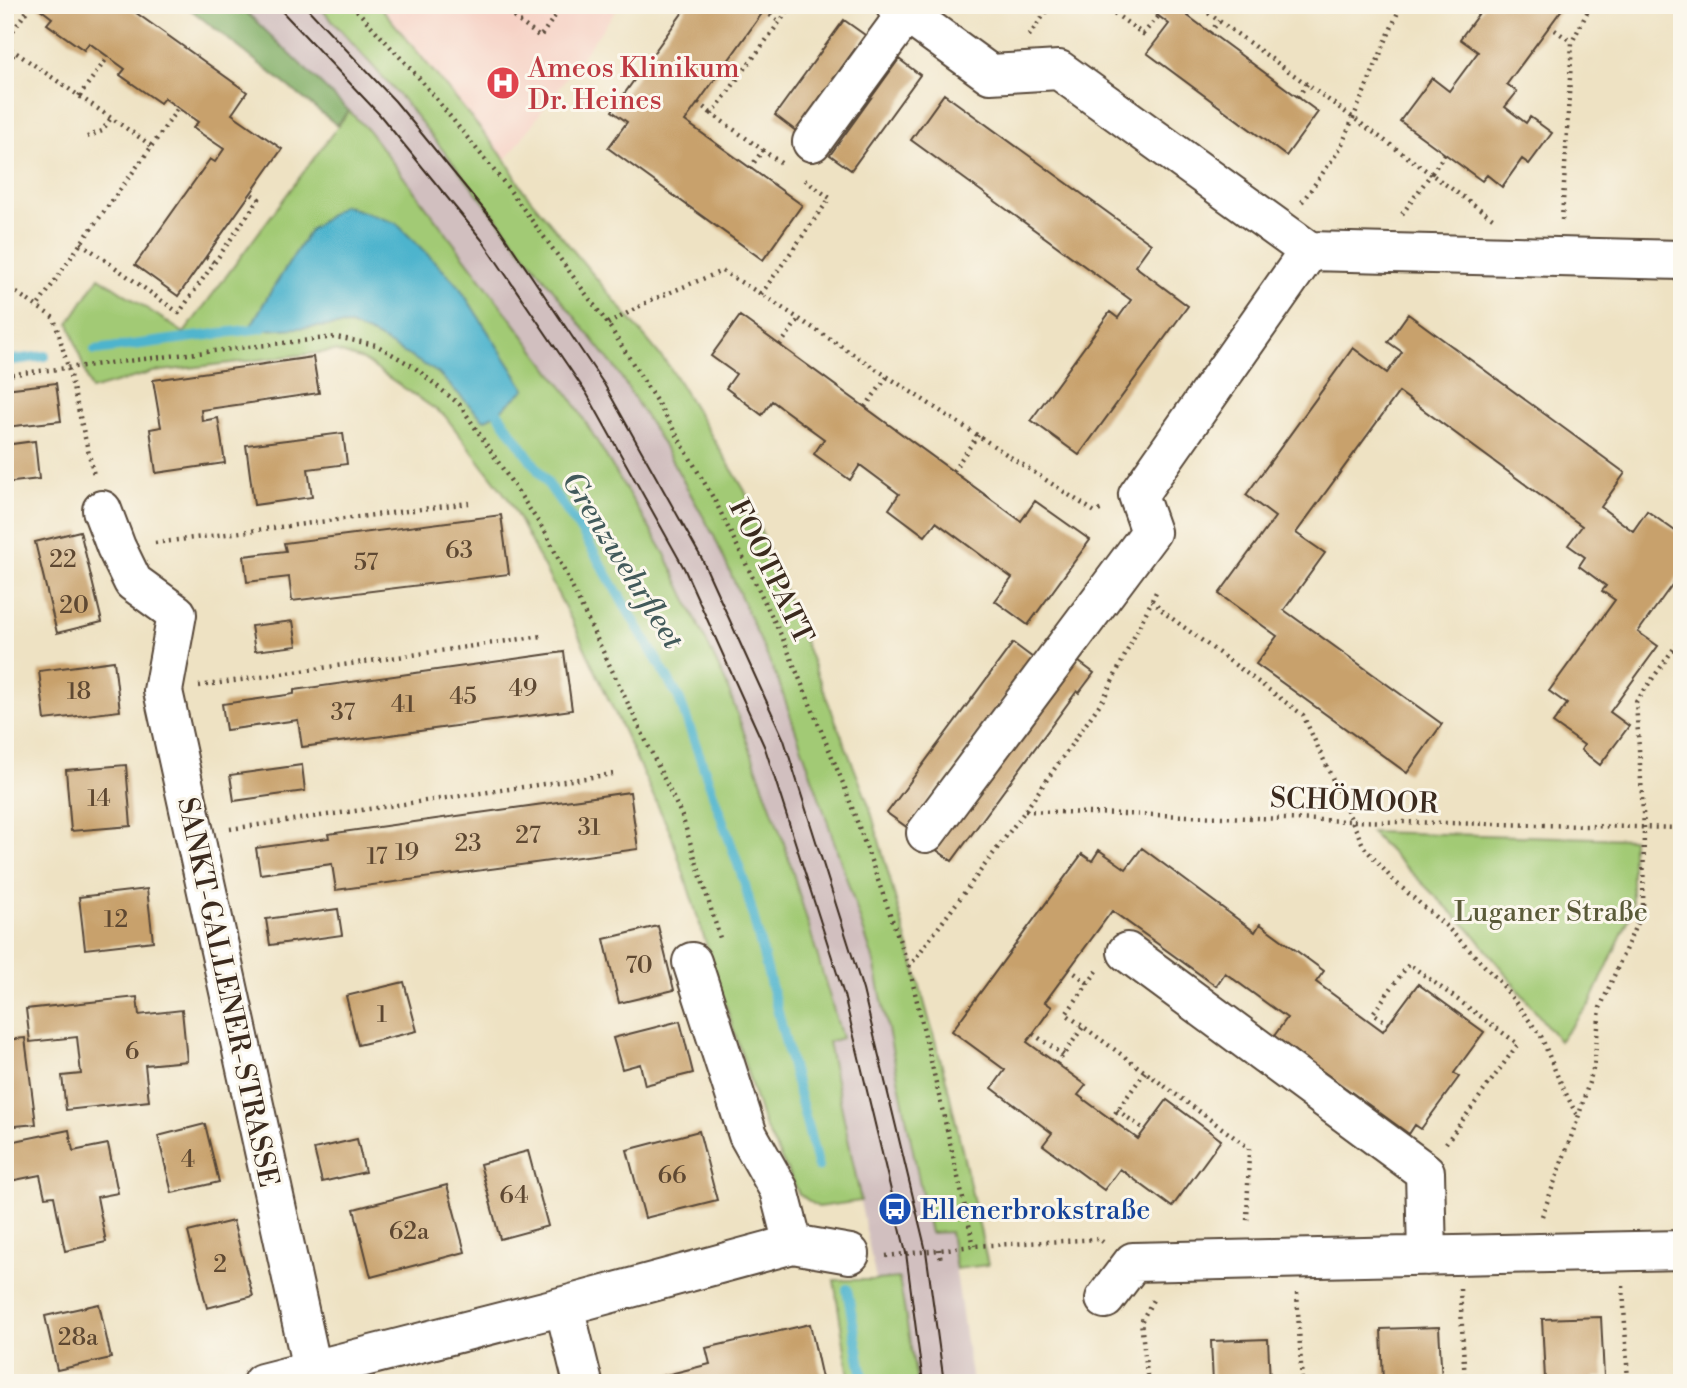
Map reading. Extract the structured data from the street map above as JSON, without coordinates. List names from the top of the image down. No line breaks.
{"streets":{"street":["SANKT-GALLENER-STRASSE"],"path":["FOOTPATT","SCHÖMOOR"]},"water":["Grenzwehrfleet"],"parks":["Luganer Straße"],"places":{"hospital":["Ameos Klinikum Dr. Heines"],"bus stop":["Ellenerbrokstraße"]},"house_numbers":["63","22","57","20","49","18","45","41","37","14","31","27","23","19","17","12","70","1","6","4","66","64","62a","2","28a"]}
